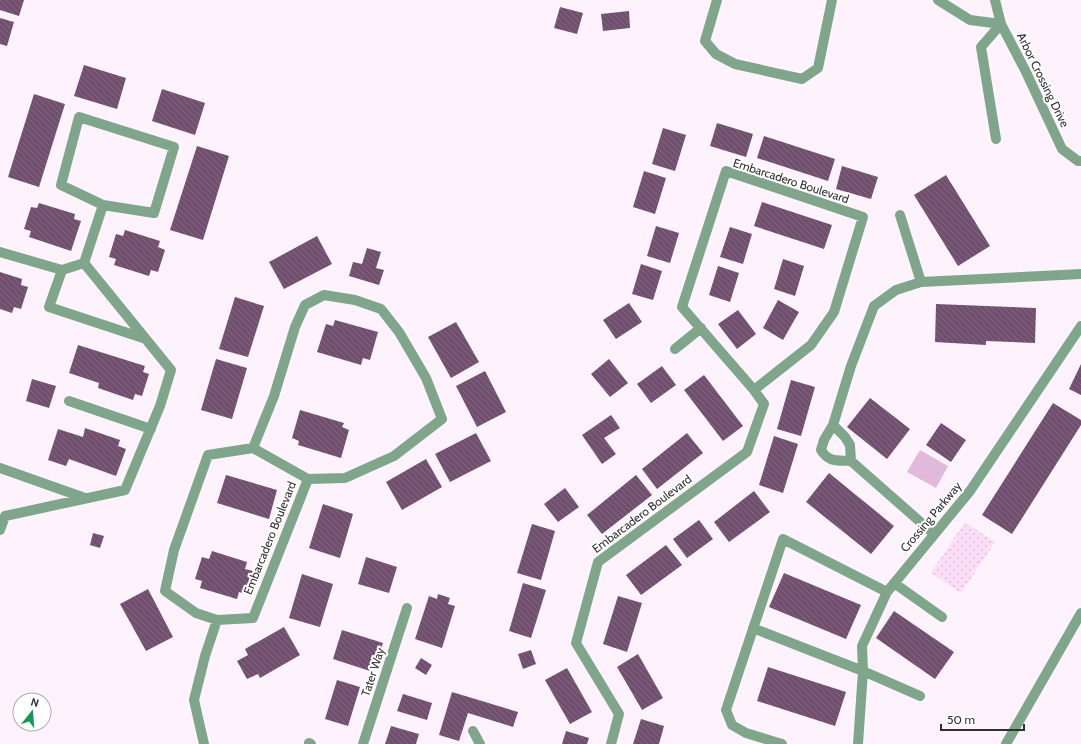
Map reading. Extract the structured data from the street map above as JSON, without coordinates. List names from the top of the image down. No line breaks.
{"streets":{"street":["Arbor Crossing Drive","Embarcadero Boulevard","Crossing Parkway","Tater Way"]},"scale_bar":"50 m","north":"top"}
